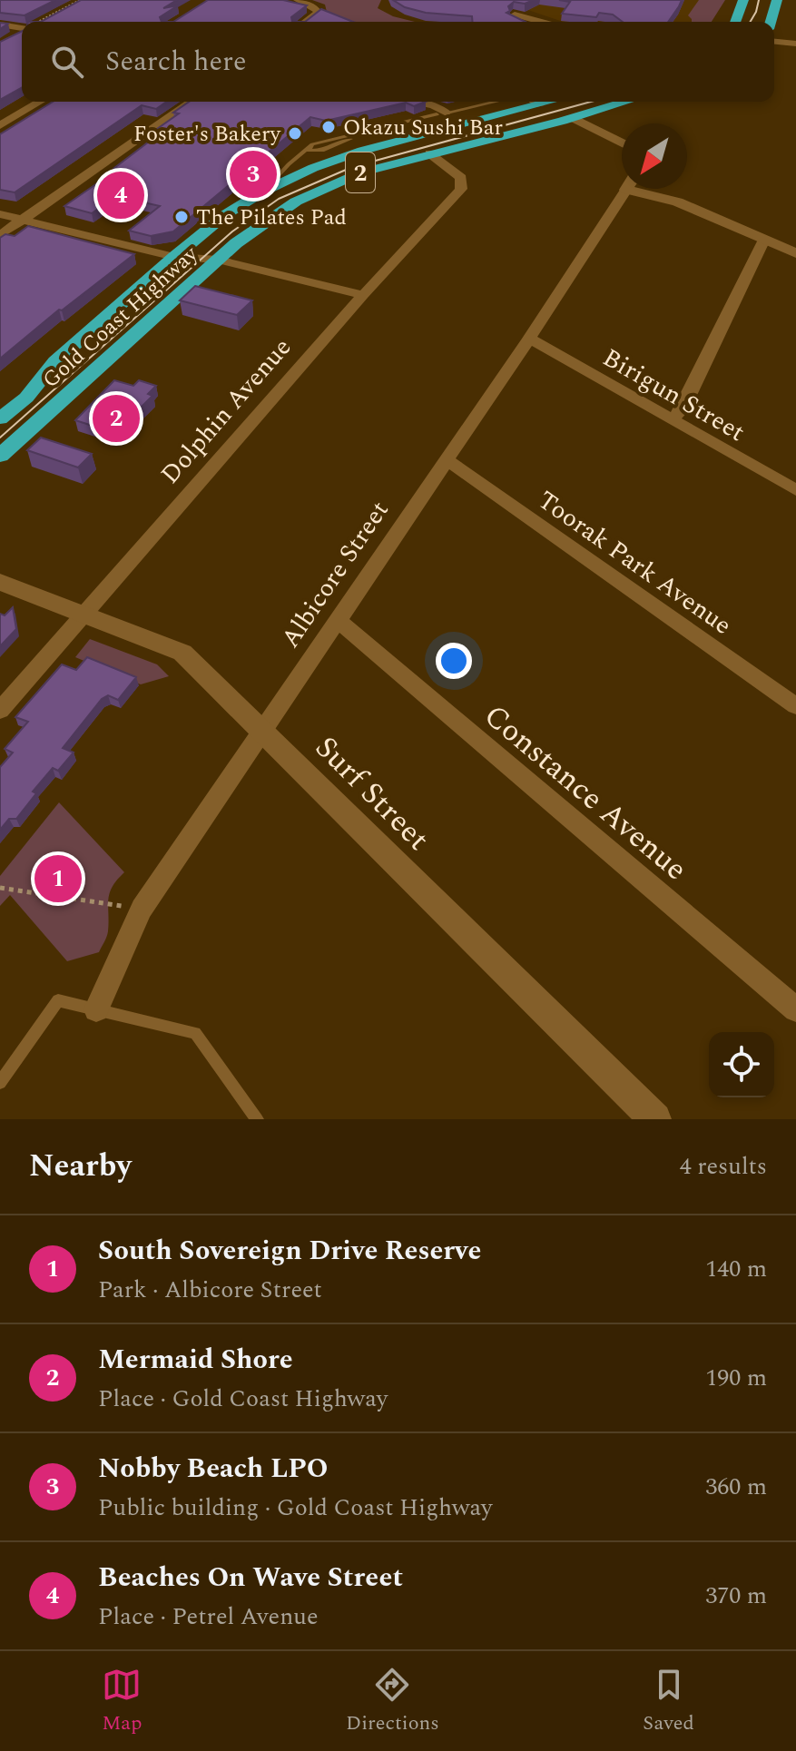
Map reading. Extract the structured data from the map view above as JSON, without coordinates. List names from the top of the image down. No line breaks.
{"streets":{"highway":["2","Gold Coast Highway"],"street":["Birigun Street","Dolphin Avenue","Toorak Park Avenue","Albicore Street","Constance Avenue","Surf Street"]},"crossings":[["Gold Coast Highway","Dolphin Avenue"],["Birigun Street","Albicore Street"],["Dolphin Avenue","Surf Street"],["Toorak Park Avenue","Albicore Street"],["Albicore Street","Constance Avenue"],["Albicore Street","Surf Street"]],"places":["Okazu Sushi Bar","Foster's Bakery","The Pilates Pad"],"north":"bottom left","page":{"search":"Search here","pins":["3","4","2","1"],"heading":["Nearby","4 results"],"list":[{"mark":"1","name":"South Sovereign Drive Reserve","note":"Park · Albicore Street","value":"140 m"},{"mark":"2","name":"Mermaid Shore","note":"Place · Gold Coast Highway","value":"190 m"},{"mark":"3","name":"Nobby Beach LPO","note":"Public building · Gold Coast Highway","value":"360 m"},{"mark":"4","name":"Beaches On Wave Street","note":"Place · Petrel Avenue","value":"370 m"}],"nav":["Map","Directions","Saved"]}}
